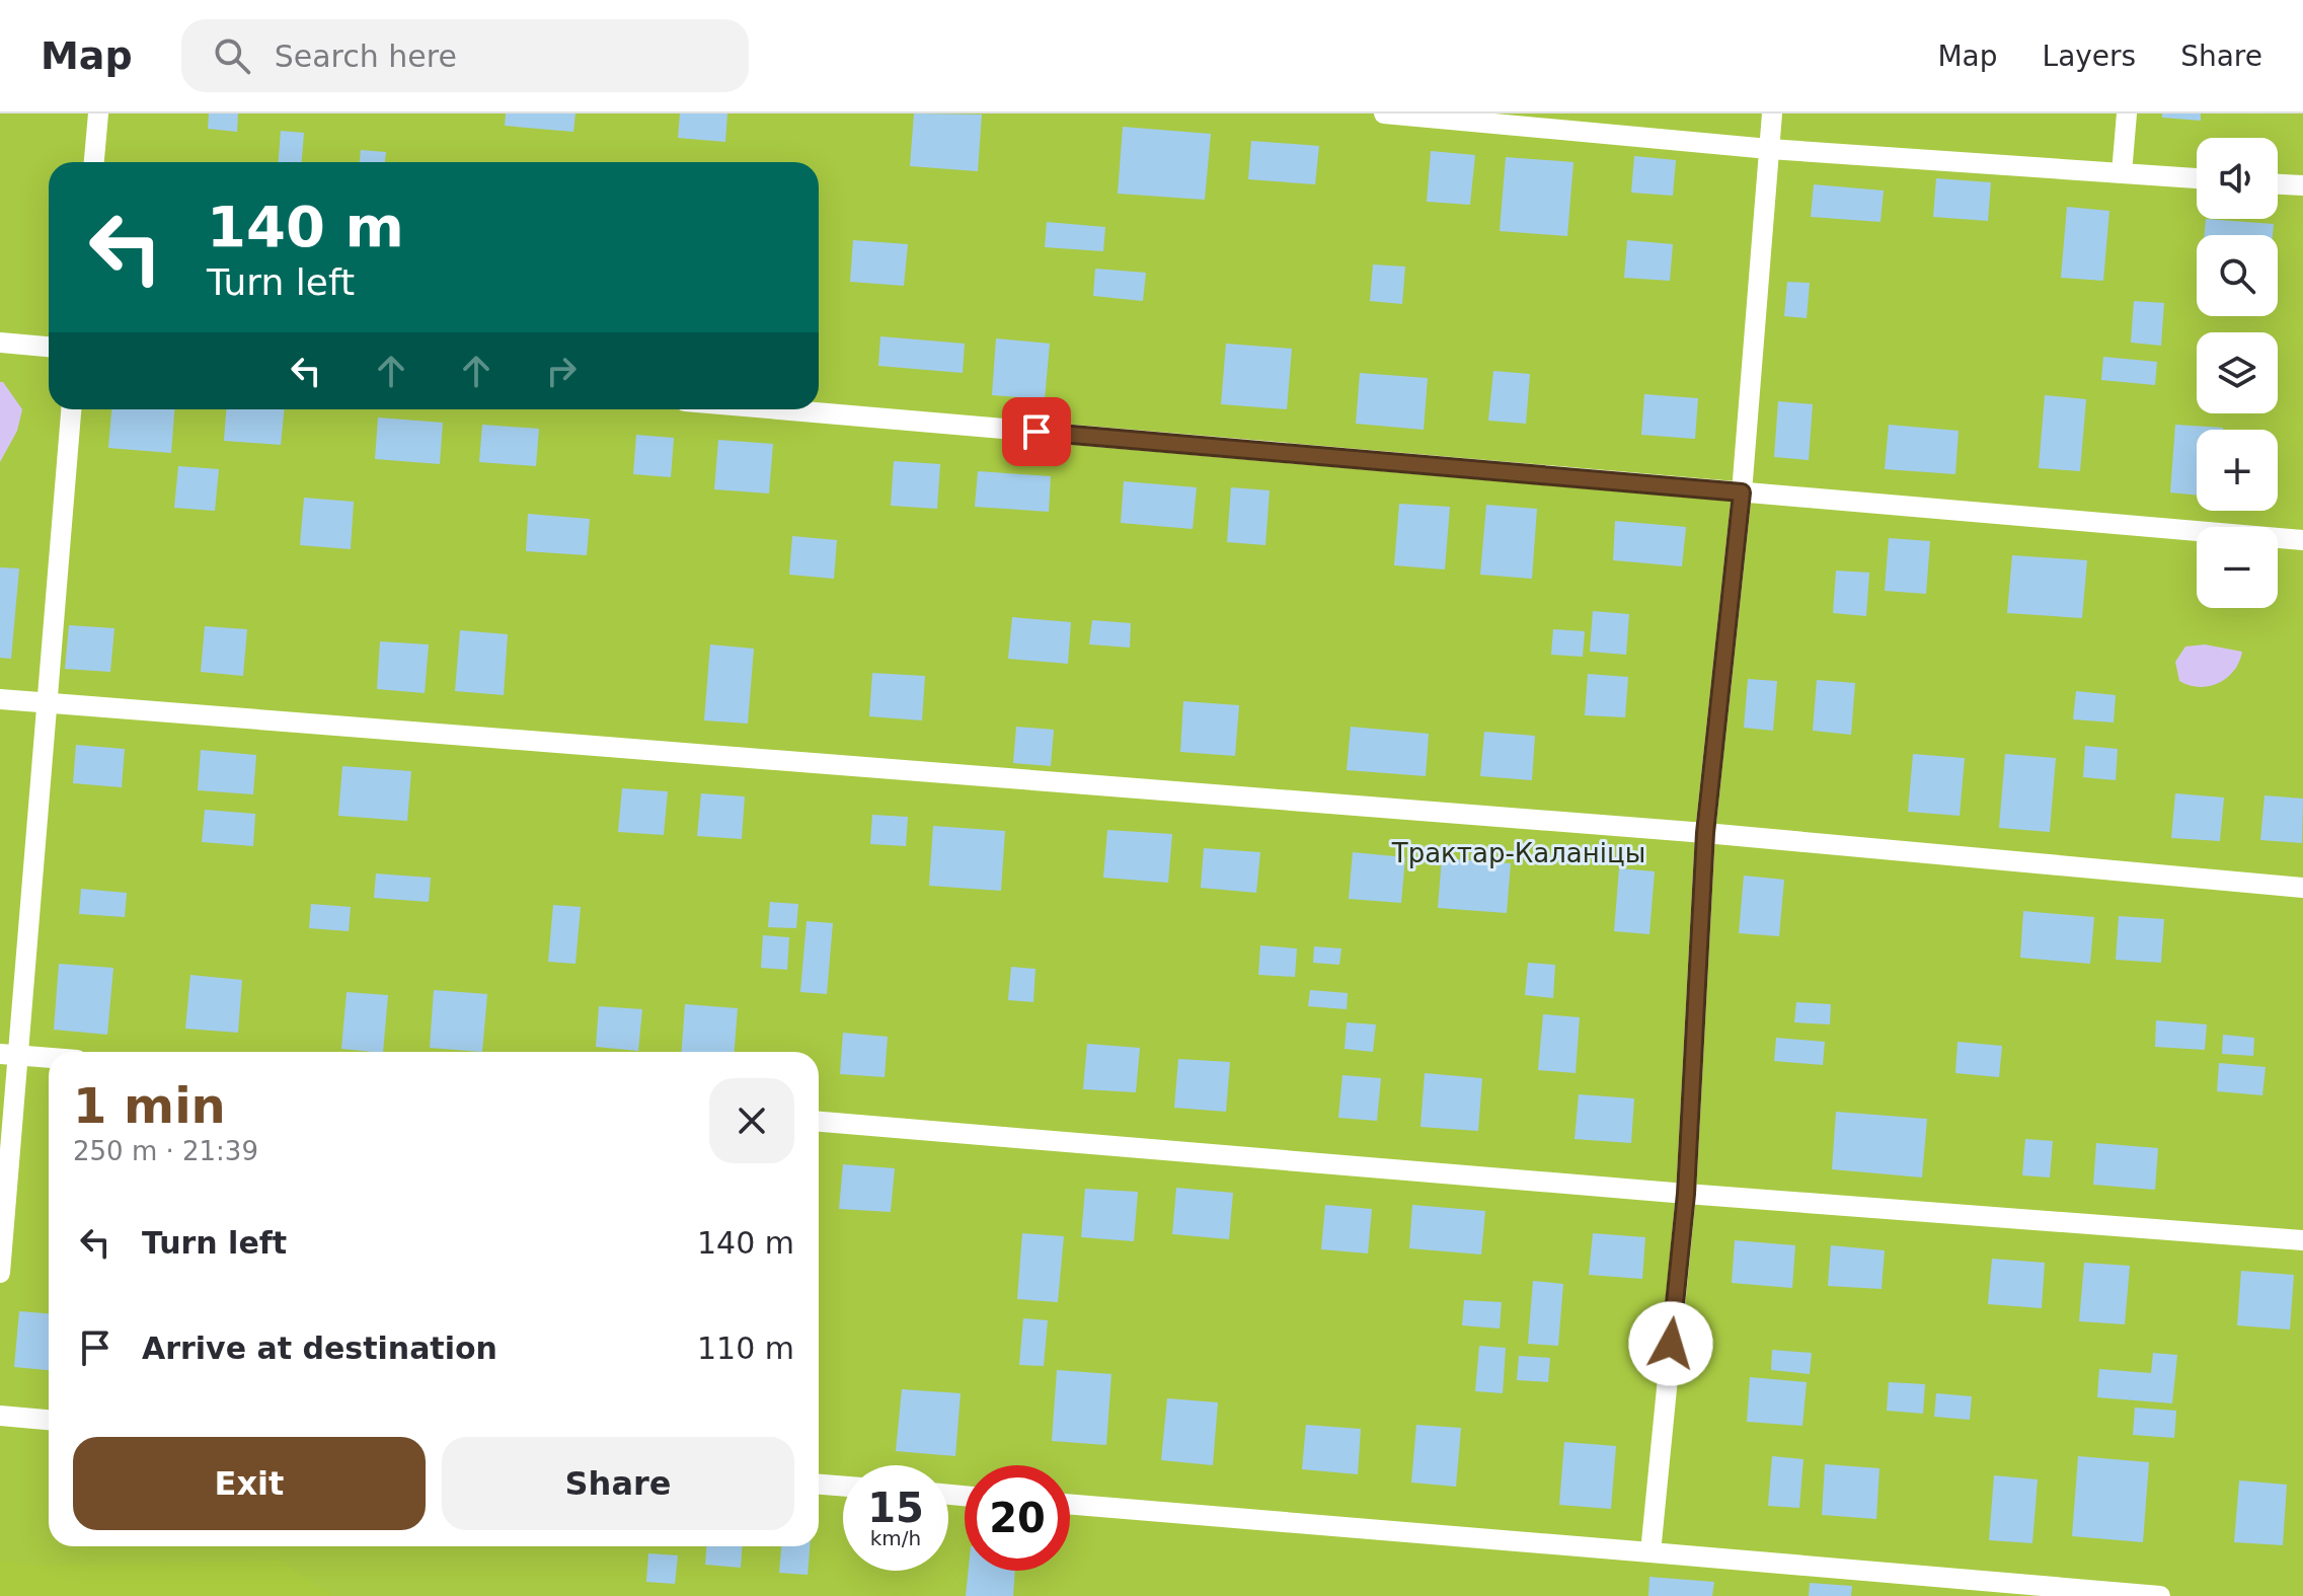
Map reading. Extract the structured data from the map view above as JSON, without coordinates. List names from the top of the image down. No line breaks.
{"parks":["Трактар-Каланіцы"],"page":{"header":"Map","search":"Search here","nav":["Map","Layers","Share"],"map_buttons":["+","−"],"turn":["140 m","Turn left"],"heading":["1 min","250 m · 21:39"],"list":[{"name":"Turn left","value":"140 m"},{"name":"Arrive at destination","value":"110 m"}],"buttons":["Exit","Share"],"speed":"15 km/h","limit":"20"}}
